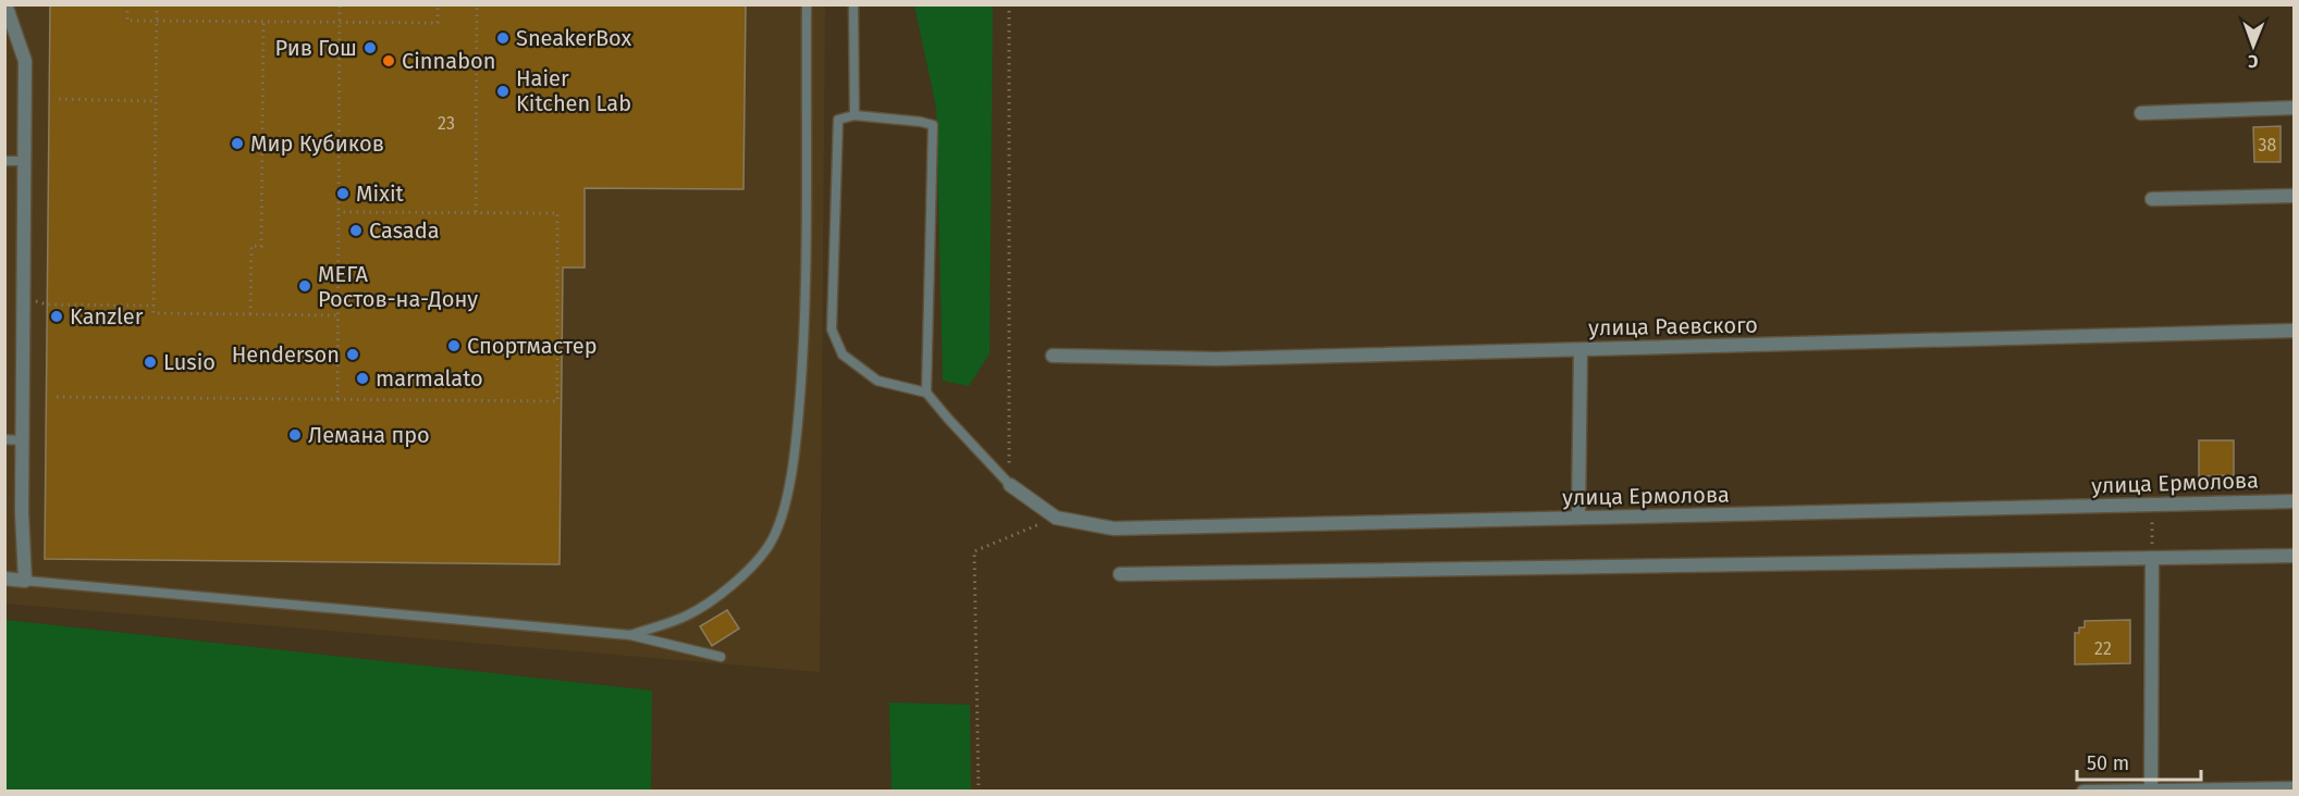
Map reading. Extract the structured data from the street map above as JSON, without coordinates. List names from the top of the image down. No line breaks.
{"streets":{"street":["улица Раевского","улица Ермолова"]},"places":["SneakerBox","Рив Гош","Cinnabon","Haier Kitchen Lab","Мир Кубиков","Mixit","Casada","МЕГА Ростов-на-Дону","Kanzler","Спортмастер","Henderson","Lusio","marmalato","Лемана про"],"house_numbers":["23","38","22"],"scale_bar":"50 m","north":"bottom"}
